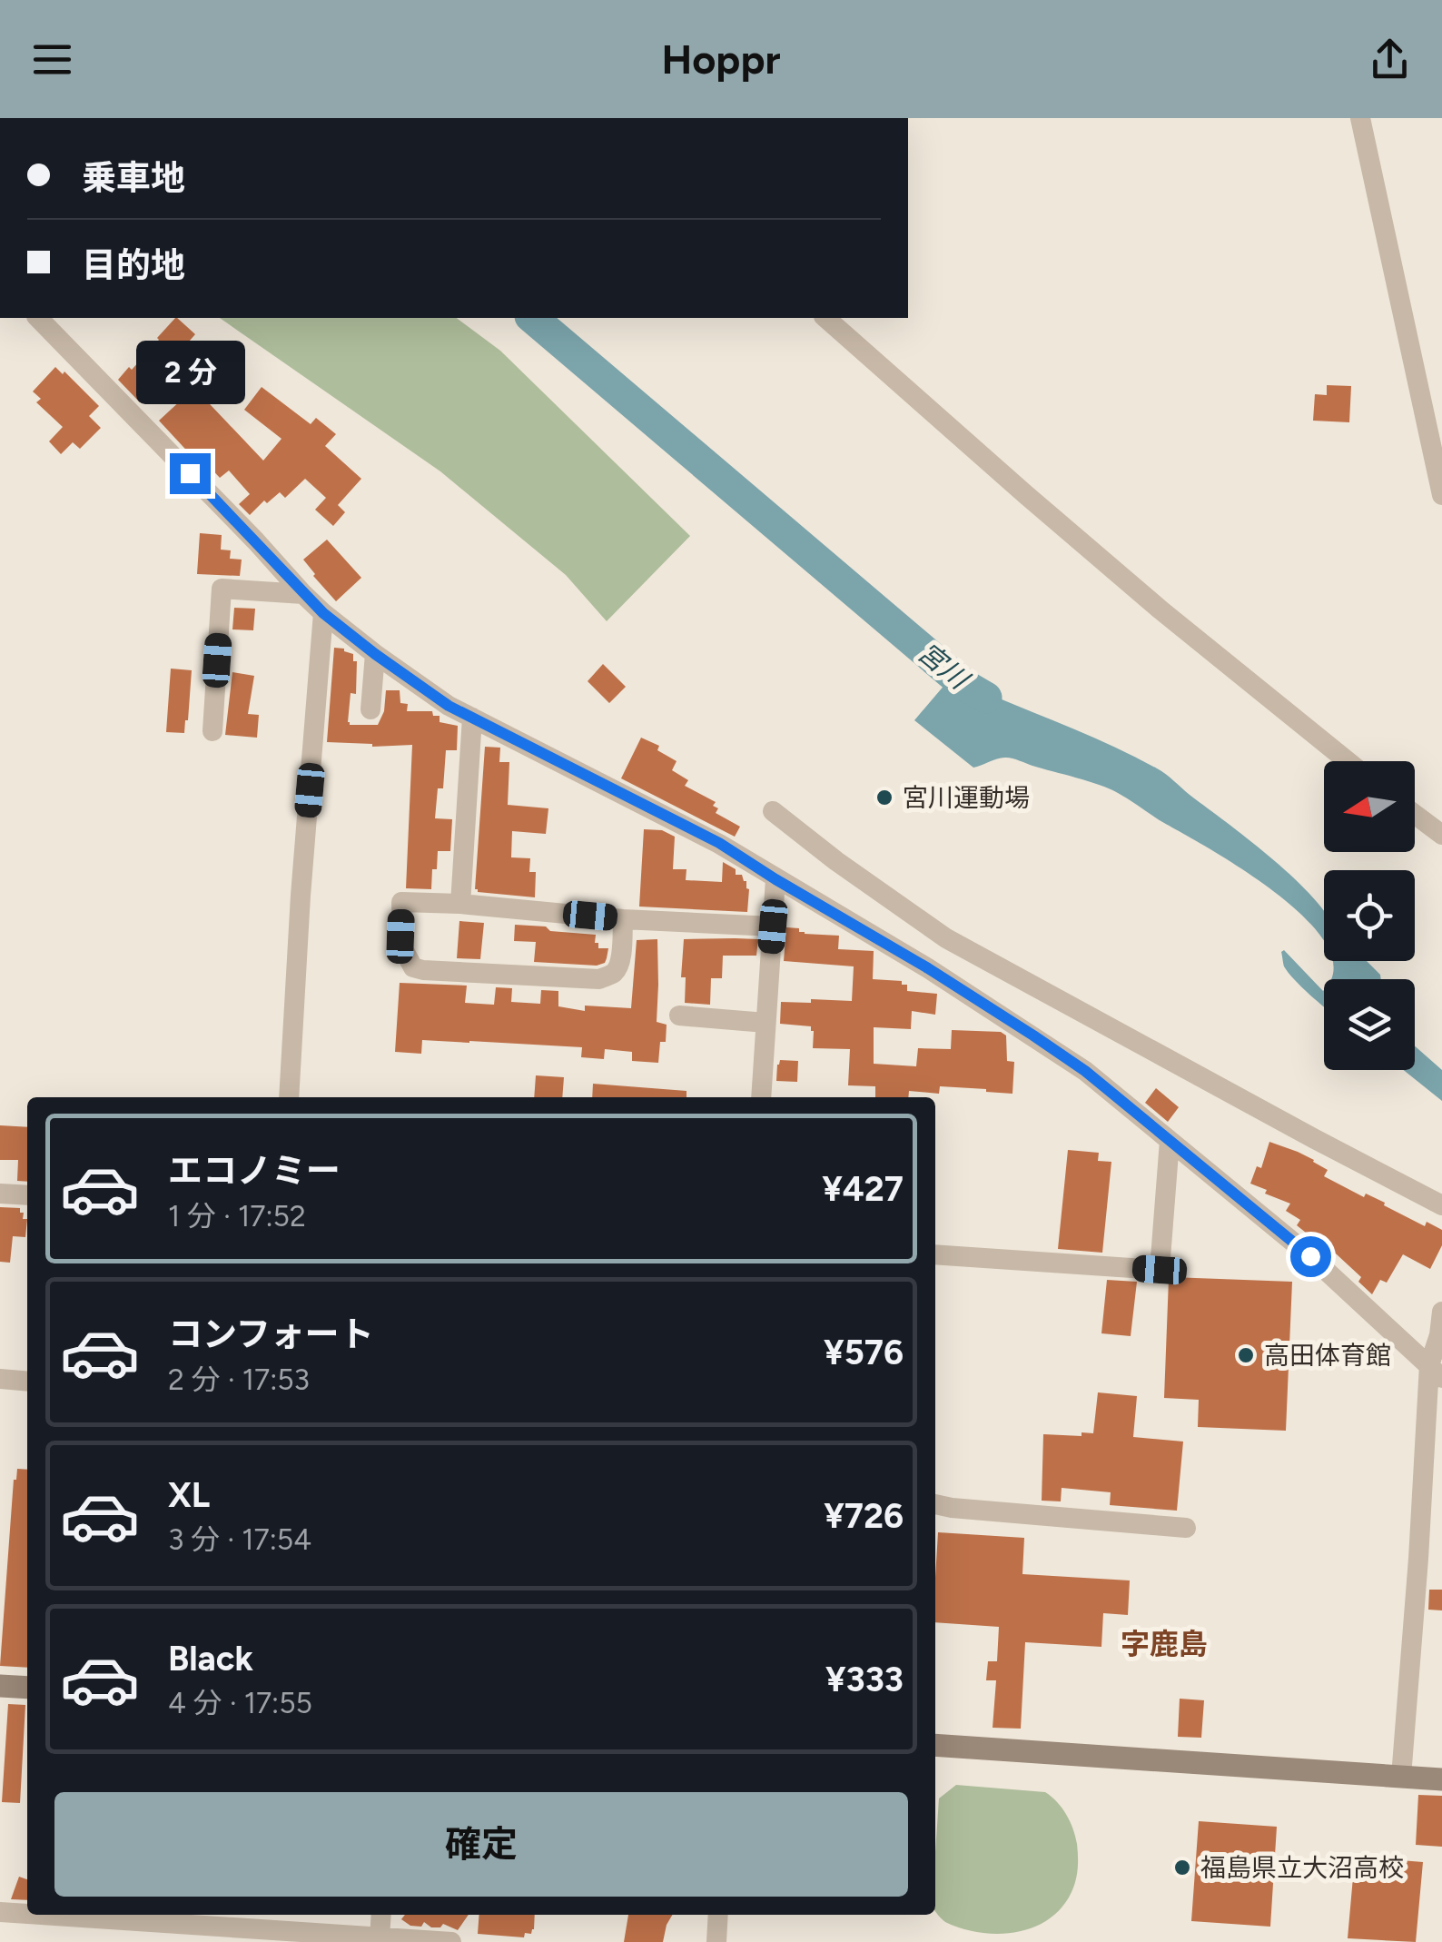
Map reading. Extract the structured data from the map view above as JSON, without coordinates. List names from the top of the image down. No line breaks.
{"districts":["字鹿島"],"water":["宮川"],"places":["宮川運動場","高田体育館","福島県立大沼高校"],"north":"left","page":{"header":"Hoppr","banner":["乗車地","目的地"],"bubble":"2 分","list":[{"name":"エコノミー","note":"1 分 · 17:52","value":"¥427"},{"name":"コンフォート","note":"2 分 · 17:53","value":"¥576"},{"name":"XL","note":"3 分 · 17:54","value":"¥726"},{"name":"Black","note":"4 分 · 17:55","value":"¥333"}],"buttons":"確定"}}
